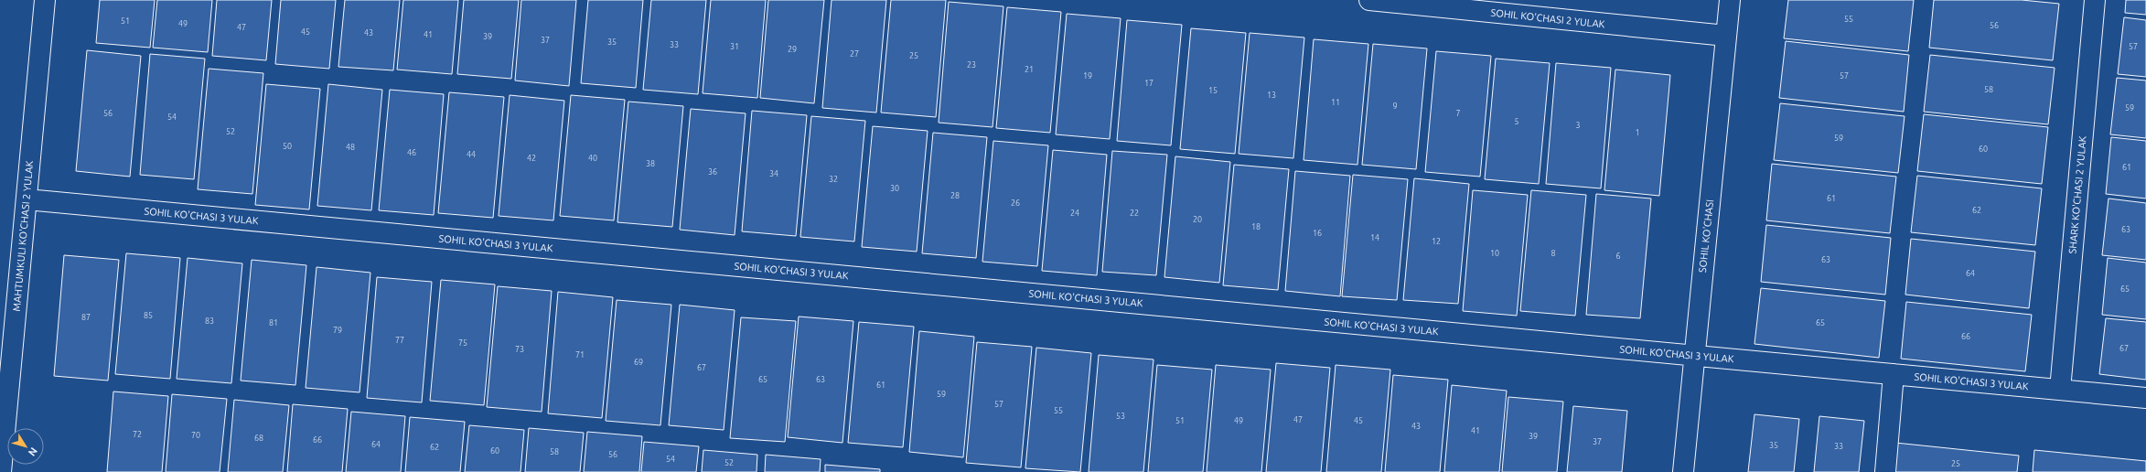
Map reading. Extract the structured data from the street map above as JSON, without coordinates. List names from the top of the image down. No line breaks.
{"streets":{"street":["SOHIL KO'CHASI 2 YULAK","SHARK KO'CHASI 2 YULAK","SOHIL KO'CHASI 3 YULAK","MAHTUMKULI KO'CHASI 2 YULAK","SOHIL KO'CHASI"]},"crossings":[["SOHIL KO'CHASI 2 YULAK","SOHIL KO'CHASI"],["SHARK KO'CHASI 2 YULAK","SOHIL KO'CHASI 3 YULAK"],["SOHIL KO'CHASI 3 YULAK","MAHTUMKULI KO'CHASI 2 YULAK"],["SOHIL KO'CHASI 3 YULAK","SOHIL KO'CHASI"]],"house_numbers":["55","51","49","56","47","45","43","41","39","37","35","33","31","57","29","27","25","23","21","19","57","17","58","15","13","11","9","59","56","7","54","5","3","52","1","59","50","48","60","46","44","42","40","38","61","36","34","32","30","28","61","26","62","24","22","20","18","63","16","14","12","10","8","6","63","64","65","85","87","83","81","65","79","66","77","75","67","73","71","69","67","65","63","61","59","57","55","53","47","51","49","45","43","41","72","70","39","68","66","37","64","35","33","62","60","58","56","54","52","25"],"north":"bottom right"}
